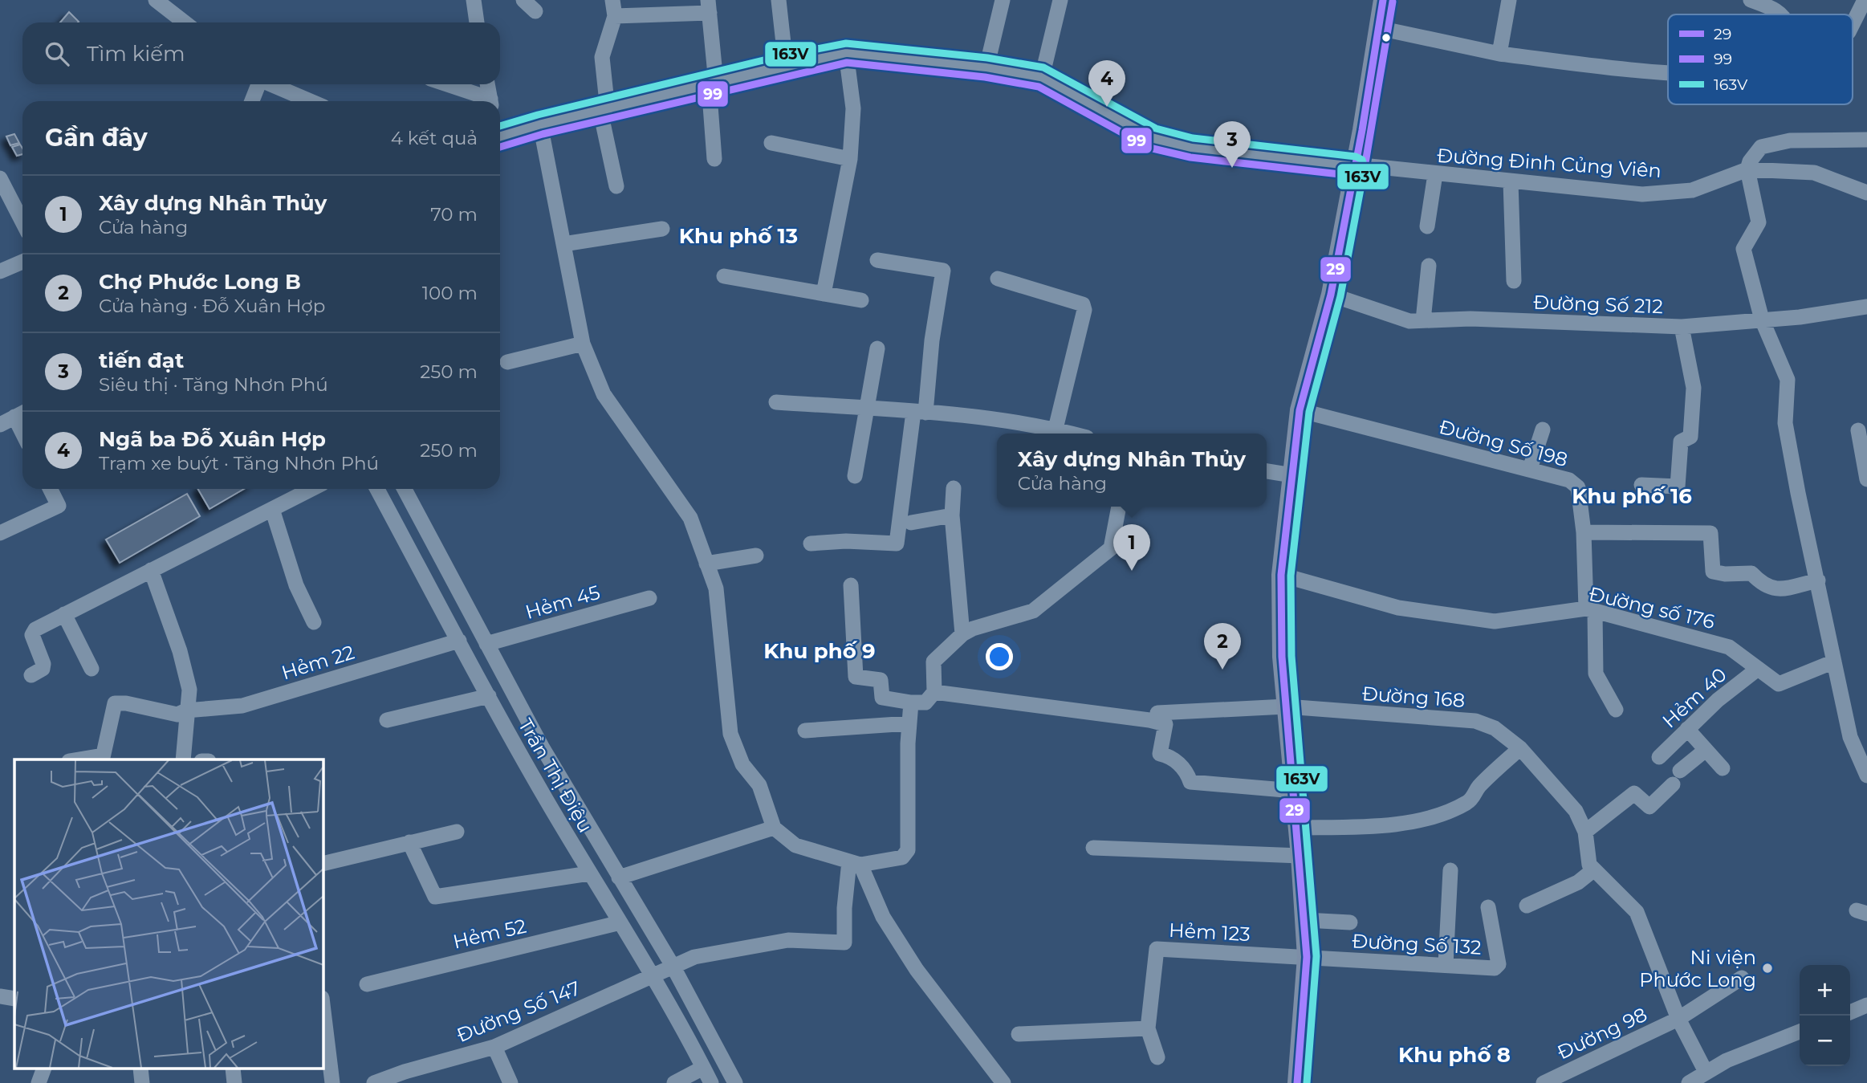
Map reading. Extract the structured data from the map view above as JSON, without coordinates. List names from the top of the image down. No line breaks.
{"streets":{"street":["Đường Đinh Củng Viên","Đường Số 212","Đường Số 198","Hẻm 45","Đường số 176","Hẻm 22","Đường 168","Hẻm 40","Trần Thị Điệu","Hẻm 123","Hẻm 52","Đường Số 132","Đường Số 147","Đường 98"]},"crossings":[["Đường Số 198","Đường số 176"],["Hẻm 45","Trần Thị Điệu"],["Đường số 176","Hẻm 40"],["Hẻm 22","Trần Thị Điệu"],["Đường 168","Đường 98"],["Trần Thị Điệu","Hẻm 52"],["Trần Thị Điệu","Đường Số 147"],["Hẻm 123","Đường Số 132"]],"districts":["Khu phố 13","Khu phố 16","Khu phố 9","Khu phố 8"],"places":["Ni viện Phước Long"],"lines":["transit line 29","transit line 99","transit line 163V"],"legend":["29","99","163V"],"page":{"search":"Tìm kiếm","pins":["4","3","1","2"],"heading":["Gần đây","4 kết quả"],"list":[{"mark":"1","name":"Xây dựng Nhân Thủy","note":"Cửa hàng","value":"70 m"},{"mark":"2","name":"Chợ Phước Long B","note":"Cửa hàng · Đỗ Xuân Hợp","value":"100 m"},{"mark":"3","name":"tiến đạt","note":"Siêu thị · Tăng Nhơn Phú","value":"250 m"},{"mark":"4","name":"Ngã ba Đỗ Xuân Hợp","note":"Trạm xe buýt · Tăng Nhơn Phú","value":"250 m"}],"popup":["Xây dựng Nhân Thủy","Cửa hàng"],"map_buttons":["+","−"]}}
